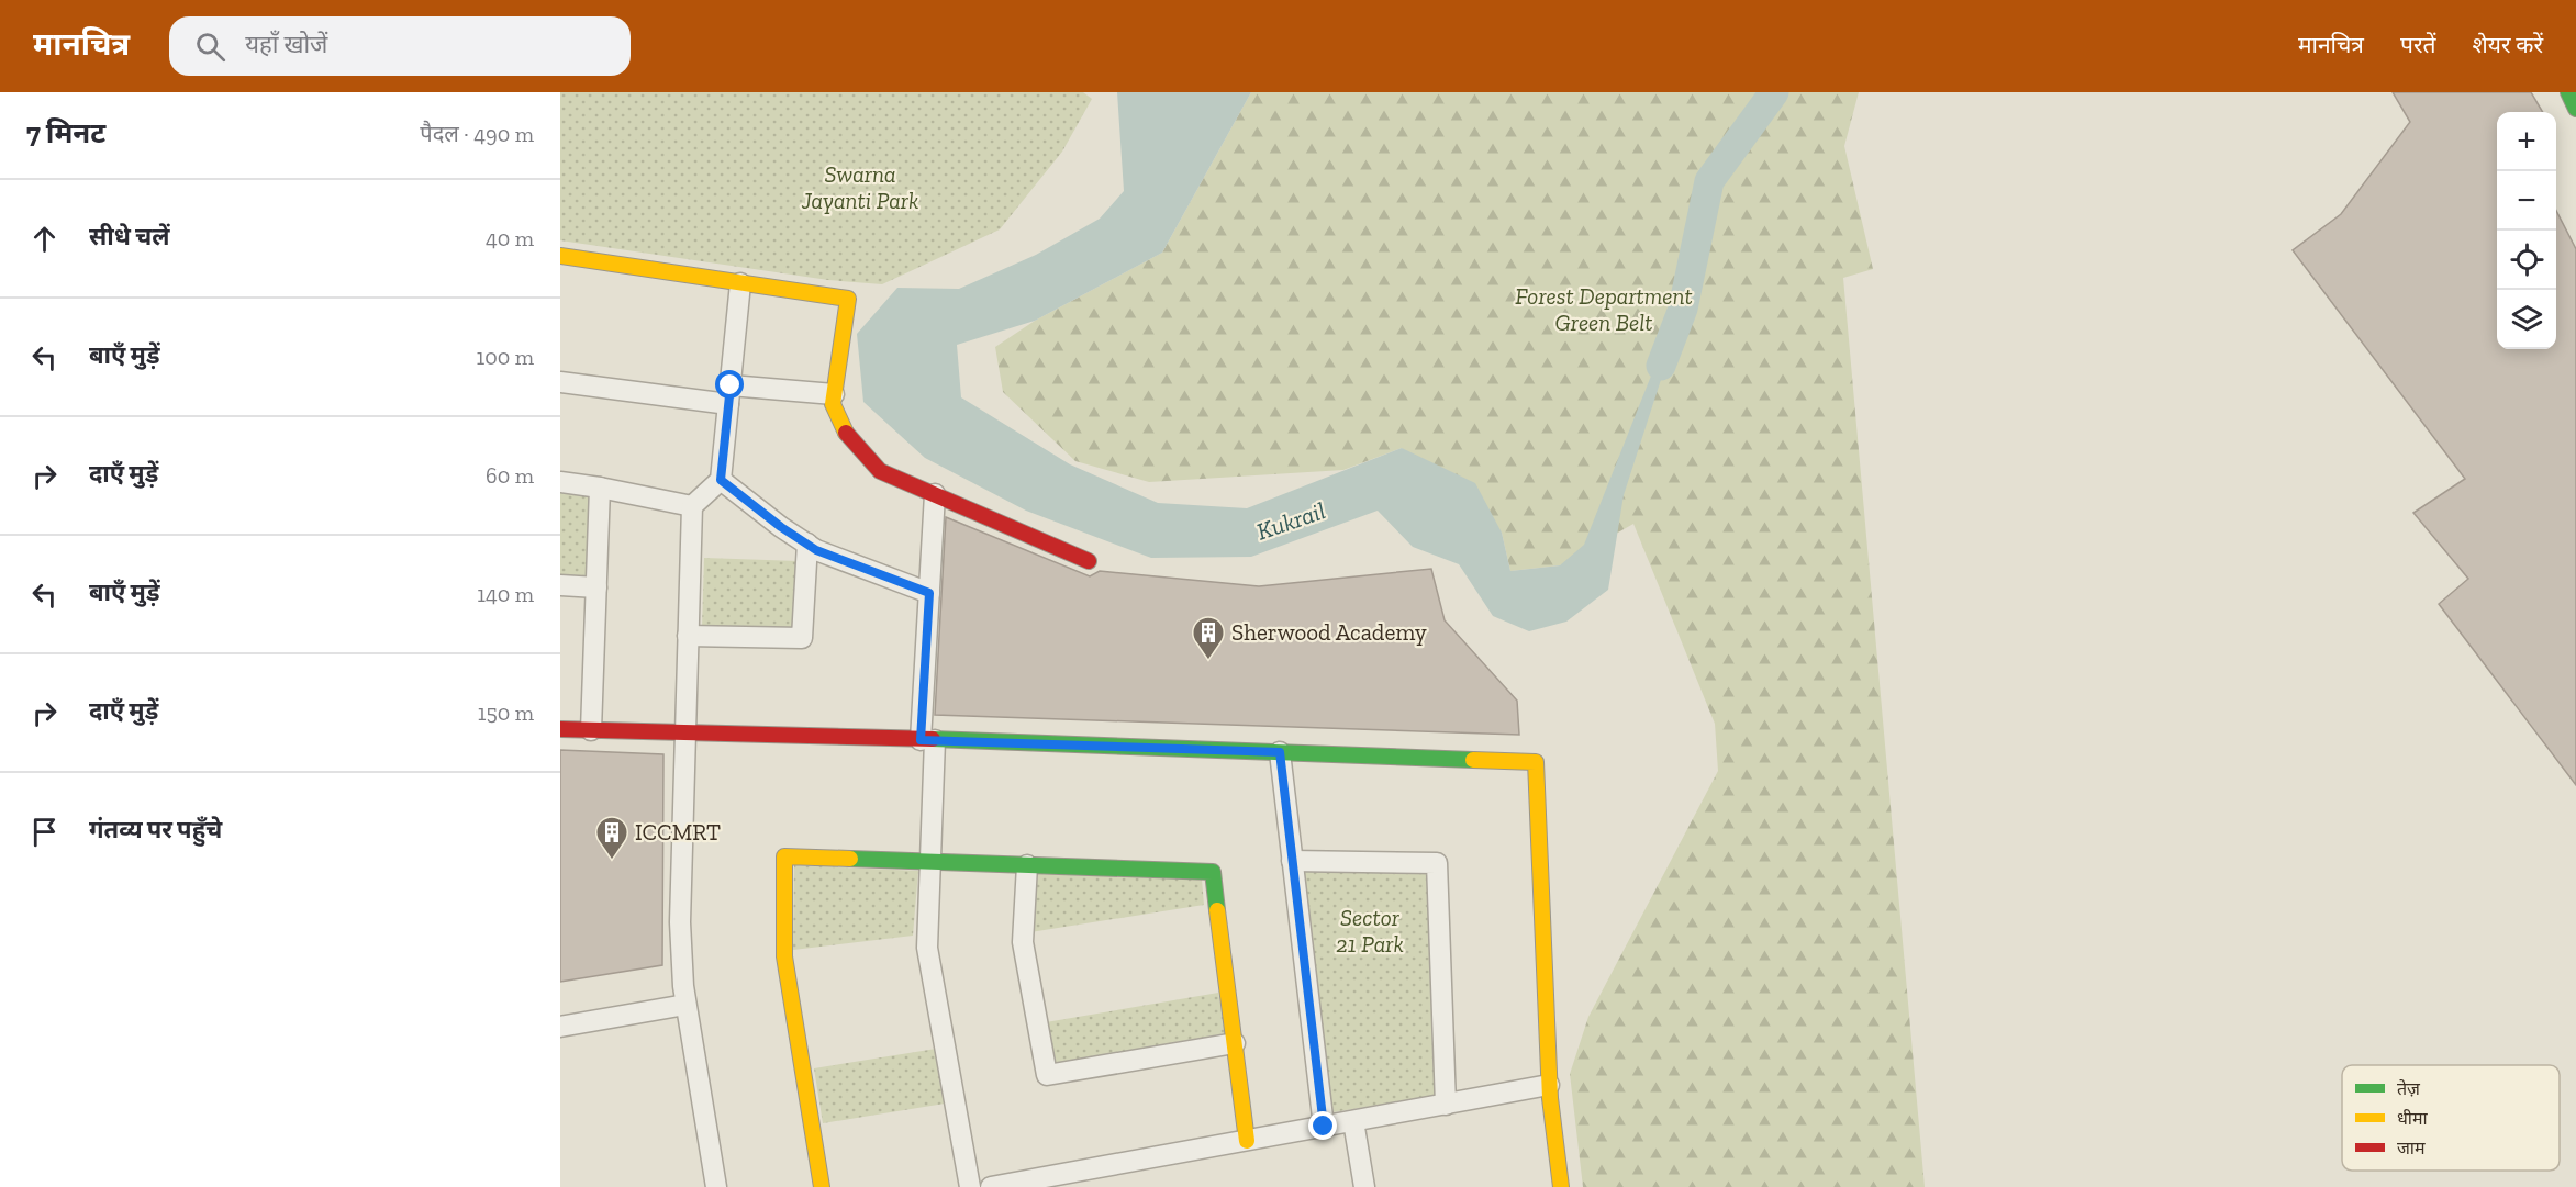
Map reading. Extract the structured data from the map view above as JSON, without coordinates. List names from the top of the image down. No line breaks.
{"water":["Kukrail"],"parks":["Swarna Jayanti Park","Forest Department Green Belt","Sector 21 Park"],"places":{"building":["Sherwood Academy","ICCMRT"]},"legend":["तेज़","धीमा","जाम"],"page":{"header":"मानचित्र","search":"यहाँ खोजें","nav":["मानचित्र","परतें","शेयर करें"],"heading":["7 मिनट","पैदल · 490 m"],"map_buttons":["+","−"],"list":[["सीधे चलें","40 m"],["बाएँ मुड़ें","100 m"],["दाएँ मुड़ें","60 m"],["बाएँ मुड़ें","140 m"],["दाएँ मुड़ें","150 m"],"गंतव्य पर पहुँचे"]}}
